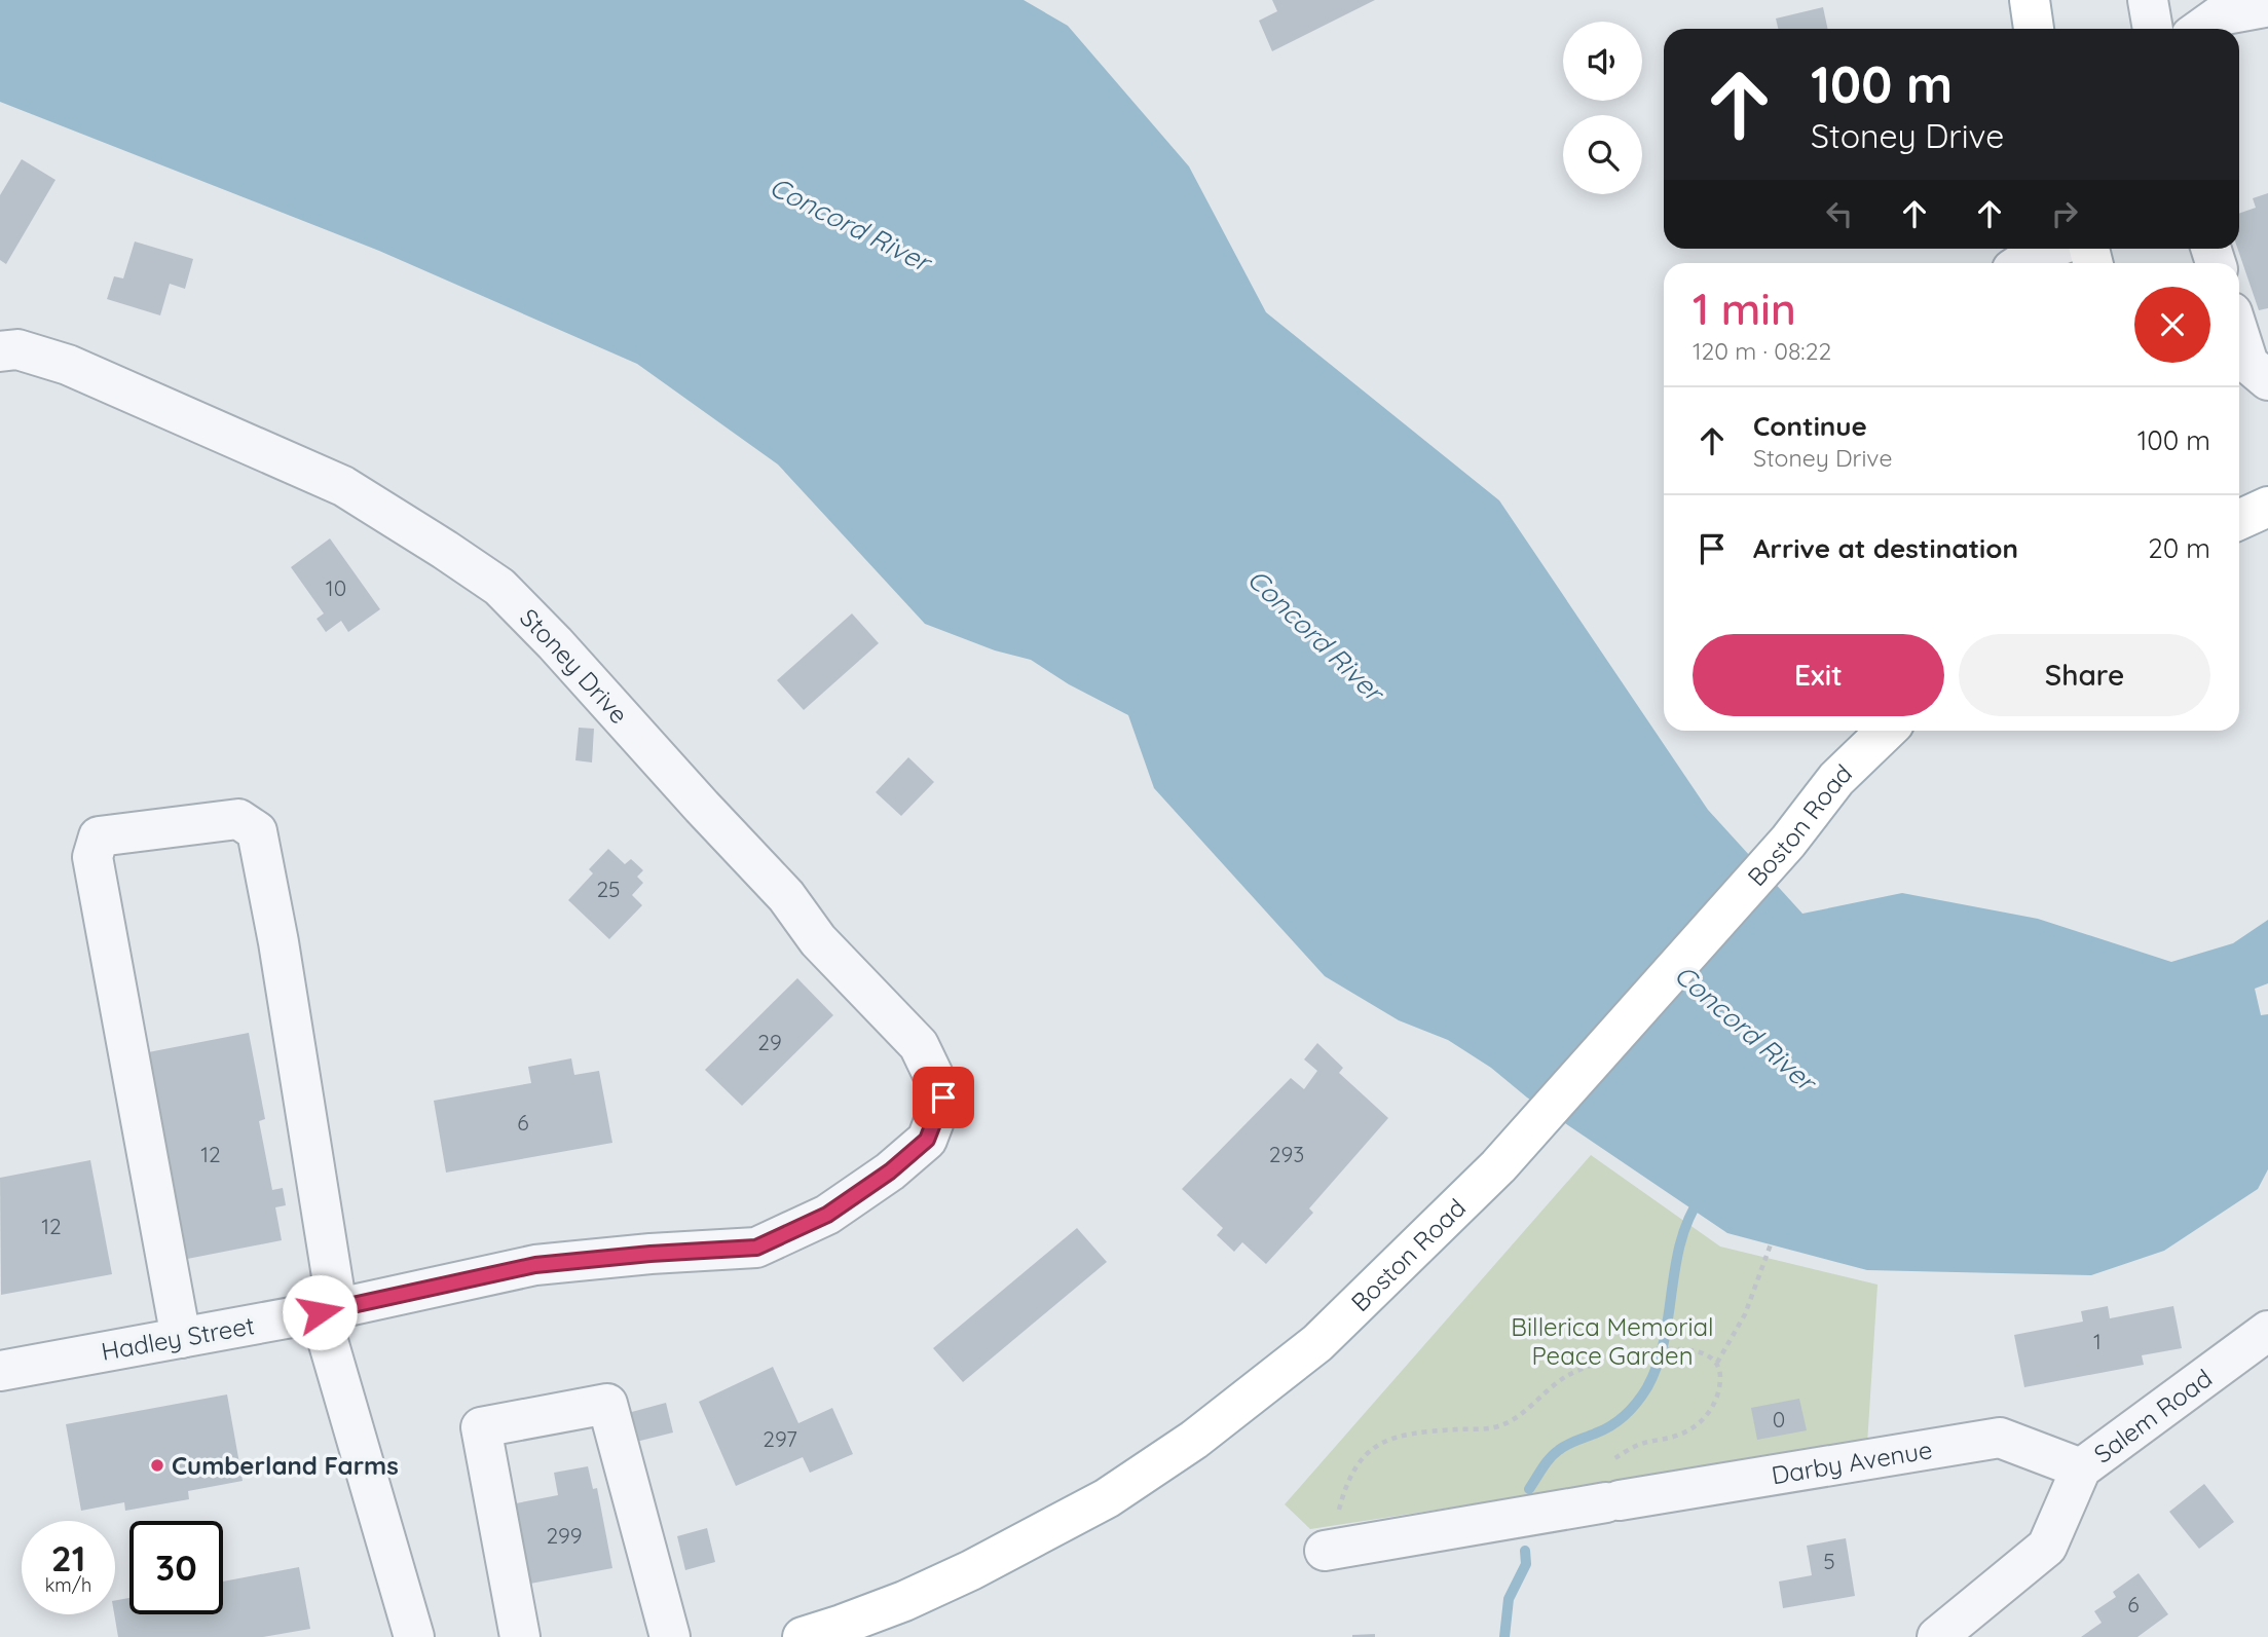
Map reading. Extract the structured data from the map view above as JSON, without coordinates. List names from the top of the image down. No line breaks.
{"streets":{"main road":["Boston Road"],"street":["Stoney Drive","Hadley Street","Salem Road","Darby Avenue"]},"crossings":[["Stoney Drive","Hadley Street"],["Salem Road","Darby Avenue"]],"water":["Concord River"],"parks":["Billerica Memorial Peace Garden"],"places":["Cumberland Farms"],"house_numbers":["10","25","29","6","12","293","12","1","0","297","299","5","6"],"page":{"turn":["100 m","Stoney Drive"],"heading":["1 min","120 m · 08:22"],"list":[{"name":"Continue","note":"Stoney Drive","value":"100 m"},{"name":"Arrive at destination","value":"20 m"}],"buttons":["Exit","Share"],"speed":"21 km/h","limit":"30"}}
